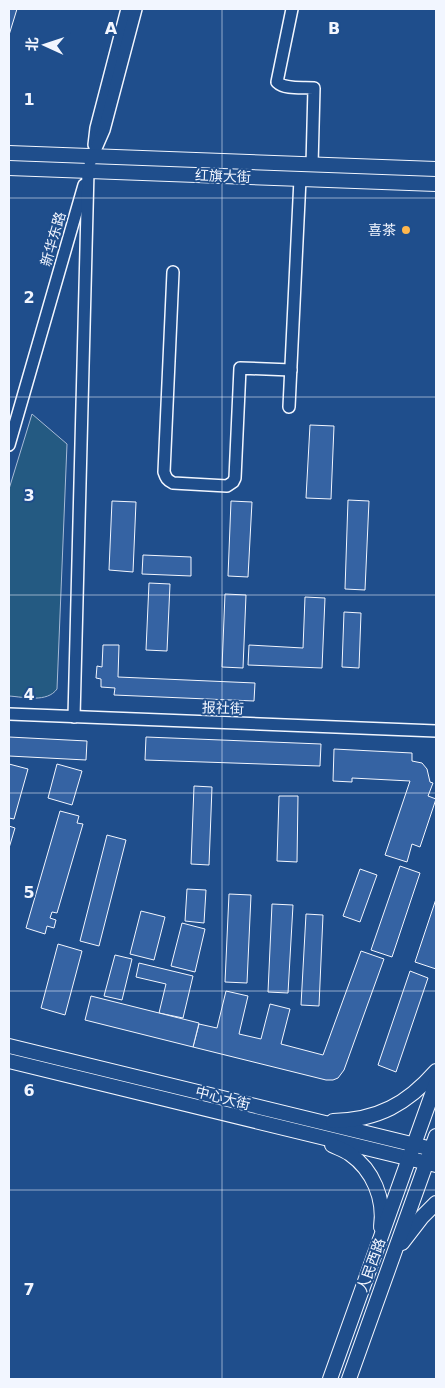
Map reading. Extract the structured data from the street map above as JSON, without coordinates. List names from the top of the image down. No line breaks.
{"streets":{"main road":["红旗大街","中心大街","人民西路"],"street":["新华东路","报社街"]},"crossings":[["红旗大街","新华东路"],["中心大街","人民西路"]],"places":["喜茶"],"north":"left","grid":{"columns":["A","B"],"rows":["1","2","3","4","5","6","7"]}}
